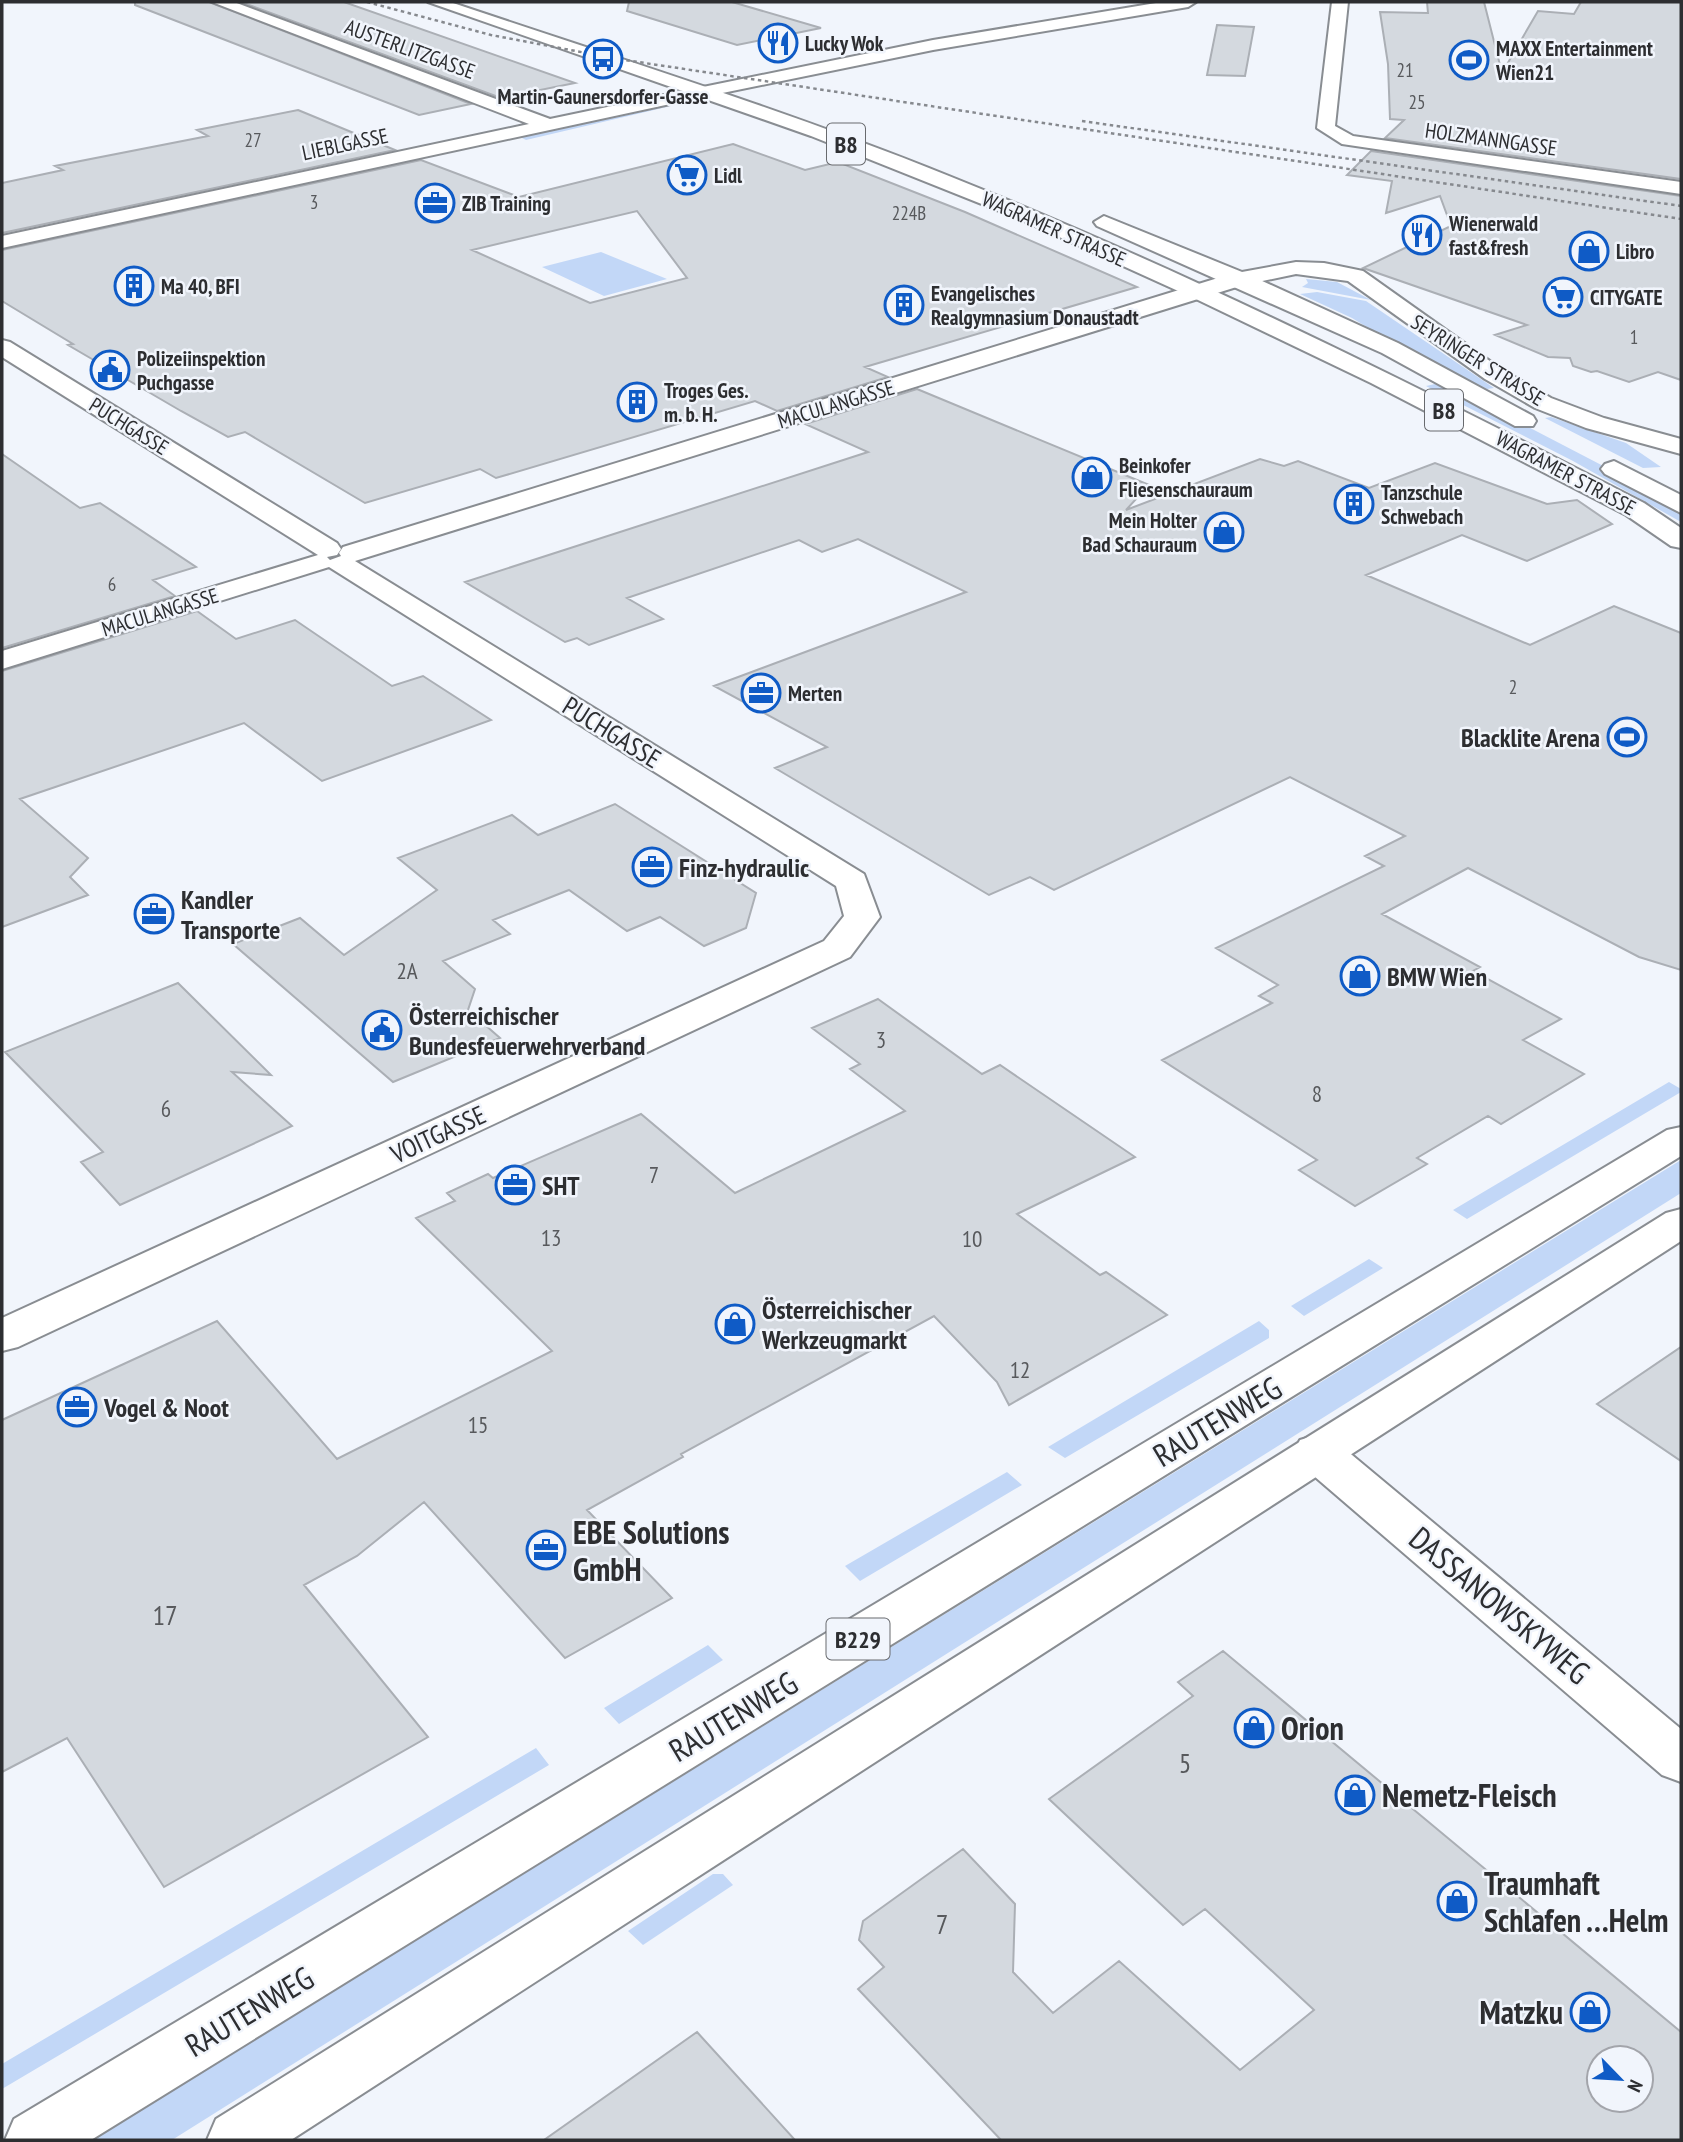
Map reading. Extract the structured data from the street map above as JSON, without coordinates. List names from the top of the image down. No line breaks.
{"streets":{"street":["AUSTERLITZGASSE","HOLZMANNGASSE","LIEBLGASSE","B8","WAGRAMER STRASSE","SEYRINGER STRASSE","MACULANGASSE","PUCHGASSE","VOITGASSE","RAUTENWEG","DASSANOWSKYWEG","B229"]},"crossings":[["AUSTERLITZGASSE","LIEBLGASSE"],["LIEBLGASSE","WAGRAMER STRASSE"],["WAGRAMER STRASSE","SEYRINGER STRASSE"],["WAGRAMER STRASSE","MACULANGASSE"],["SEYRINGER STRASSE","MACULANGASSE"],["MACULANGASSE","PUCHGASSE"],["PUCHGASSE","VOITGASSE"]],"places":{"restaurant":["Lucky Wok","Wienerwald fast&fresh"],"bus stop":["Martin-Gaunersdorfer-Gasse"],"sports":["MAXX Entertainment Wien21","Blacklite Arena"],"supermarket":["Lidl","CITYGATE"],"office":["ZIB Training","Merten","Finz-hydraulic","Kandler Transporte","SHT","Vogel & Noot","EBE Solutions GmbH"],"shop":["Libro","Beinkofer Fliesenschauraum","Mein Holter Bad Schauraum","BMW Wien","Österreichischer Werkzeugmarkt","Orion","Nemetz-Fleisch","Traumhaft Schlafen …Helm","Matzku"],"building":["Ma 40, BFI","Evangelisches Realgymnasium Donaustadt","Troges Ges. m. b. H.","Tanzschule Schwebach"],"public building":["Polizeiinspektion Puchgasse","Österreichischer Bundesfeuerwehrverband"]},"house_numbers":["21","25","27","3","224B","1","6","2","2A","3","8","6","7","13","10","12","15","17","5","7"],"north":"bottom right"}
